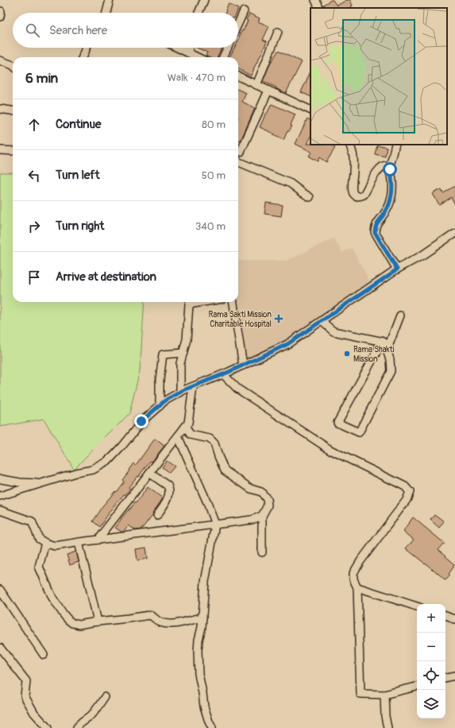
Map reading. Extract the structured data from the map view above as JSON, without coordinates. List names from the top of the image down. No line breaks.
{"places":{"health":["Rama Sakti Mission Charitable Hospital"],"other":["Rama Shakti Mission"]},"page":{"search":"Search here","heading":["6 min","Walk · 470 m"],"list":[["Continue","80 m"],["Turn left","50 m"],["Turn right","340 m"],"Arrive at destination"],"map_buttons":["+","−"]}}
